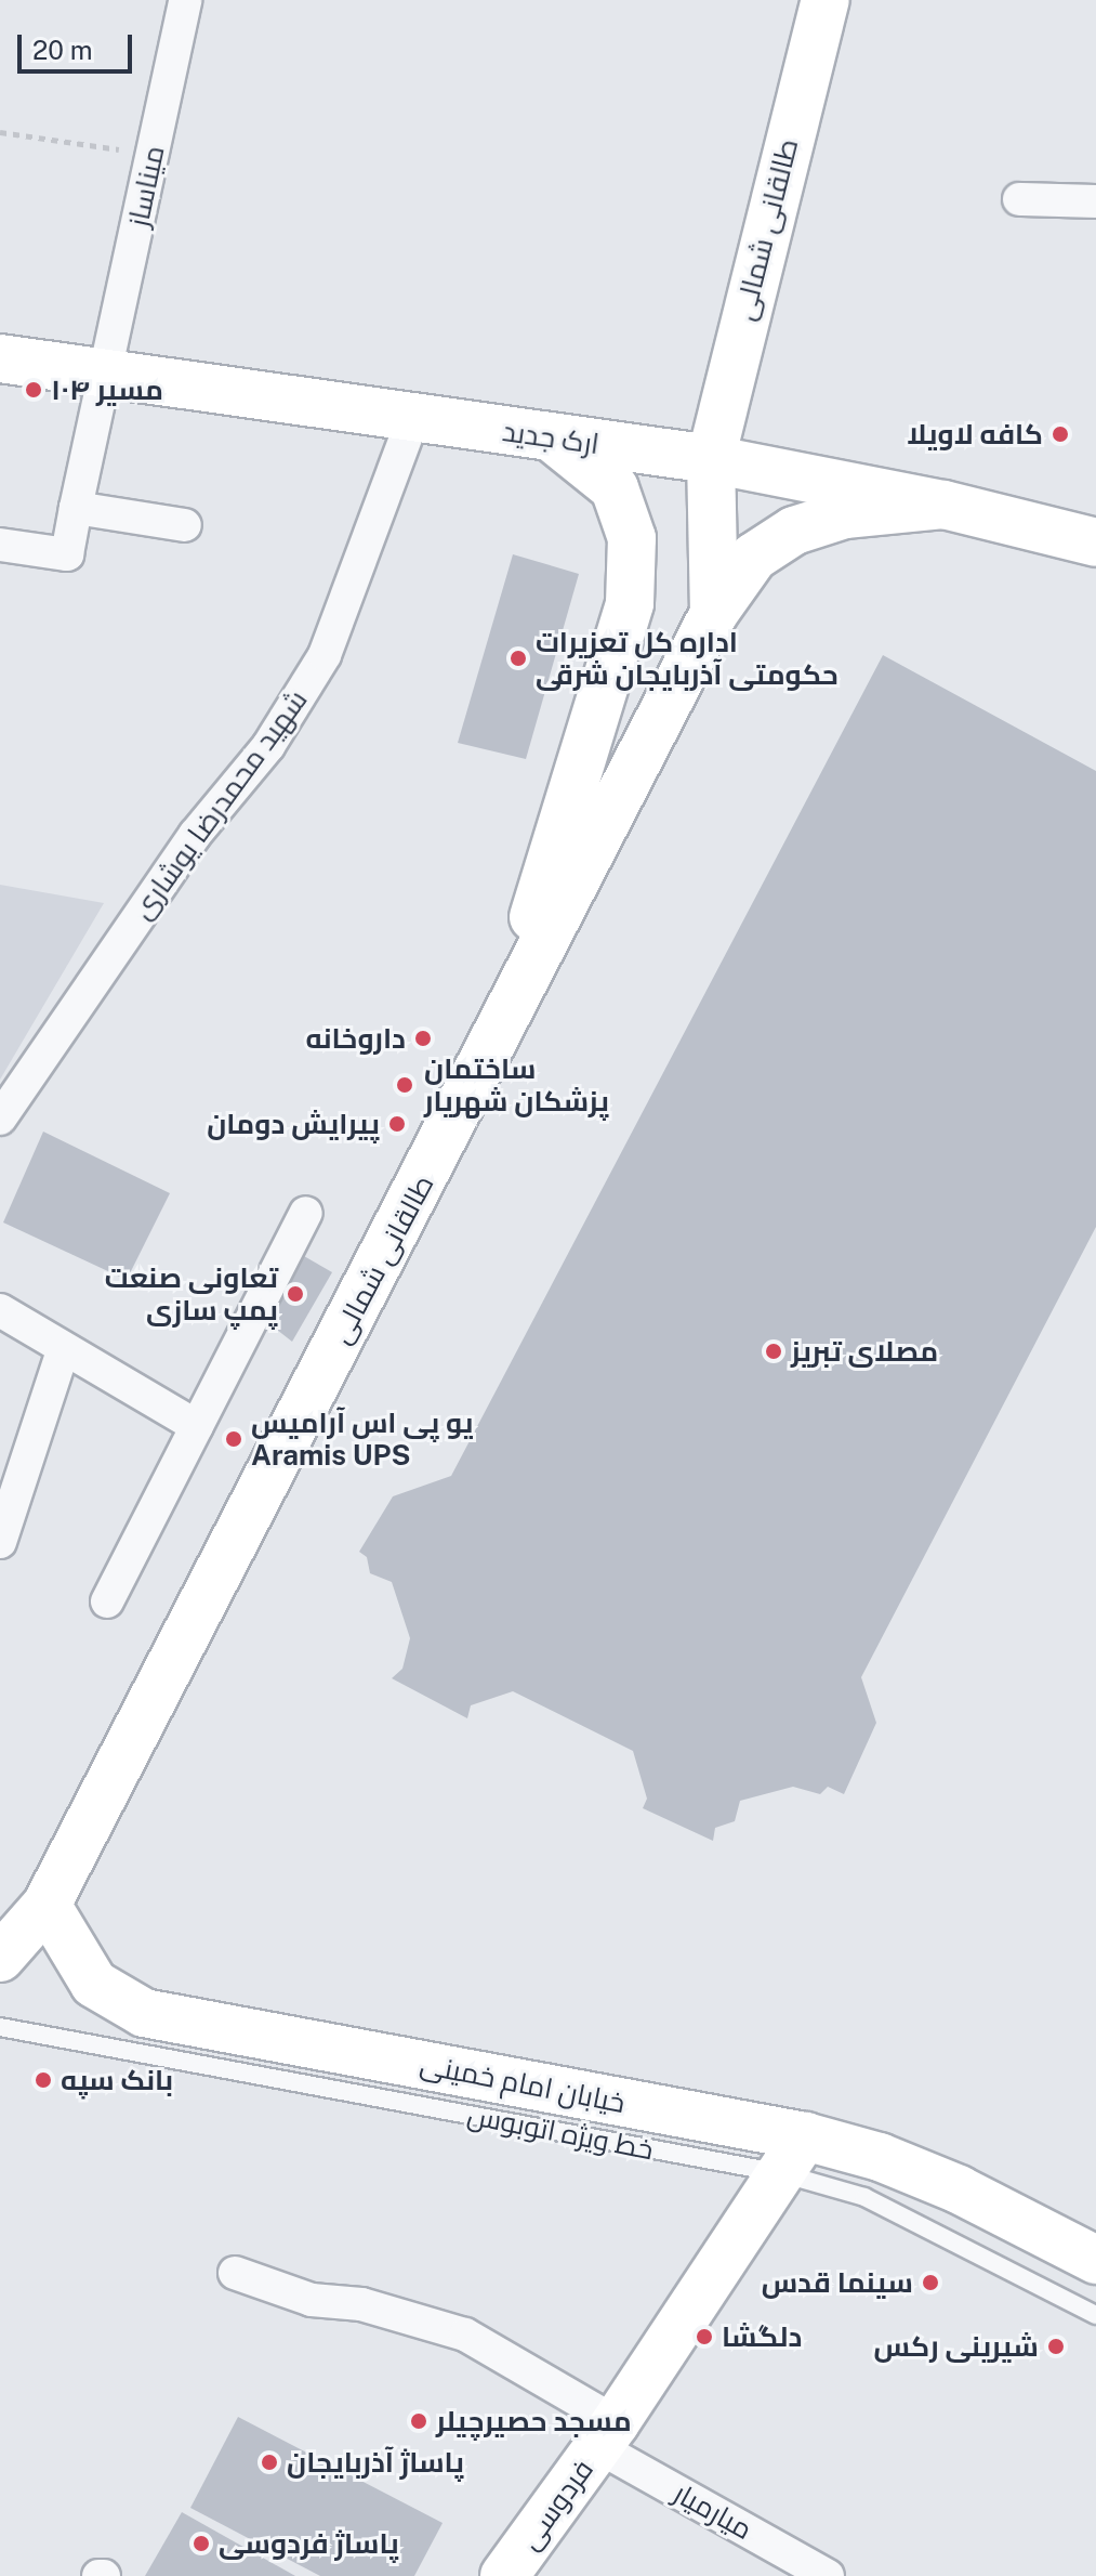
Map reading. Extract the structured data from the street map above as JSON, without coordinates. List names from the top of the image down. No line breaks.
{"streets":{"main road":["طالقانی شمالی","ارک جدید","خیابان امام خمینی","فردوسی"],"street":["میناساز","شهید محمدرضا یوشاری","میارمیار"],"lane":["خط ویژه اتوبوس"]},"crossings":[["میناساز","ارک جدید"],["طالقانی شمالی","ارک جدید"],["طالقانی شمالی","خیابان امام خمینی"],["ارک جدید","شهید محمدرضا یوشاری"],["خیابان امام خمینی","خط ویژه اتوبوس"],["خیابان امام خمینی","فردوسی"],["خط ویژه اتوبوس","فردوسی"],["فردوسی","میارمیار"]],"places":["مسیر ۱۰۴","کافه لاویلا","اداره کل تعزیرات حکومتی آذربایجان شرقی","داروخانه","ساختمان پزشکان شهریار","پیرایش دومان","تعاونی صنعت پمپ سازی","مصلای تبریز","یو پی اس آرامیس Aramis UPS","بانک سپه","سینما قدس","دلگشا","شیرینی رکس","مسجد حصیرچیلر","پاساژ آذربایجان","پاساژ فردوسی"],"scale_bar":"20 m"}
